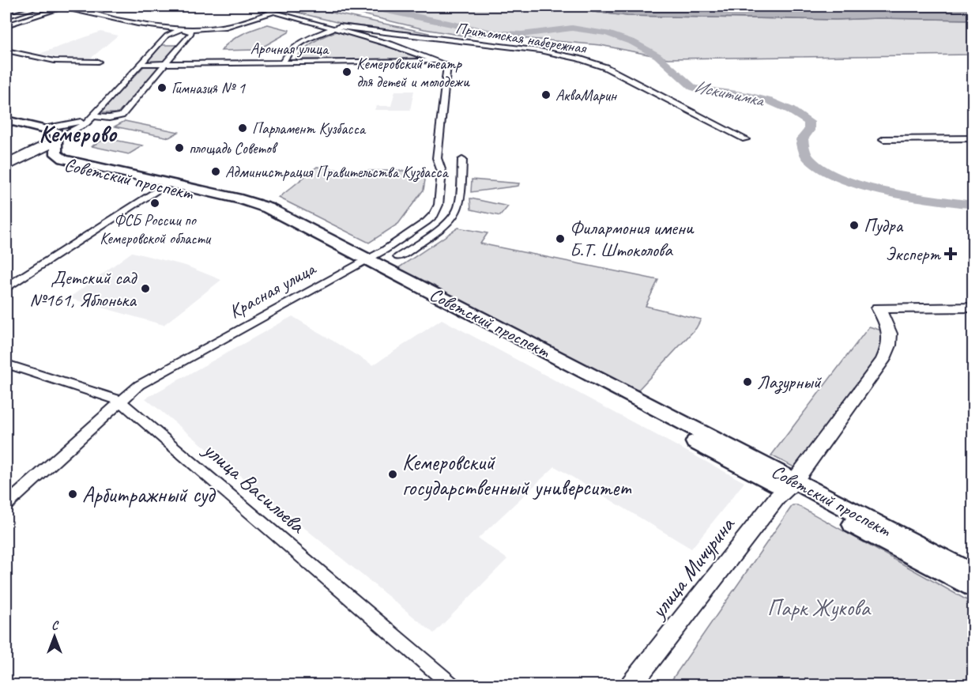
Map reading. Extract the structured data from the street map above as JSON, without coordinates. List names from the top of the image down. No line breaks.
{"streets":{"main road":["Советский проспект","улица Мичурина"],"street":["Притомская набережная","Арочная улица","Красная улица","улица Васильева"]},"crossings":[["Притомская набережная","Арочная улица"],["Притомская набережная","Красная улица"],["Арочная улица","Красная улица"],["Советский проспект","Красная улица"],["Советский проспект","улица Мичурина"],["Красная улица","улица Васильева"]],"districts":["Кемерово"],"water":["Искитимка"],"parks":["Парк Жукова"],"places":{"other":["Кемеровский театр для детей и молодежи","Гимназия № 1","АкваМарин","Парламент Кузбасса","площадь Советов","Администрация Правительства Кузбасса","ФСБ России по Кемеровской области","Пудра","Филармония имени Б.Т. Штоколова","Детский сад №161, Яблонька","Лазурный","Кемеровский государственный университет","Арбитражный суд"],"health":["Эксперт"]},"north":"top"}
